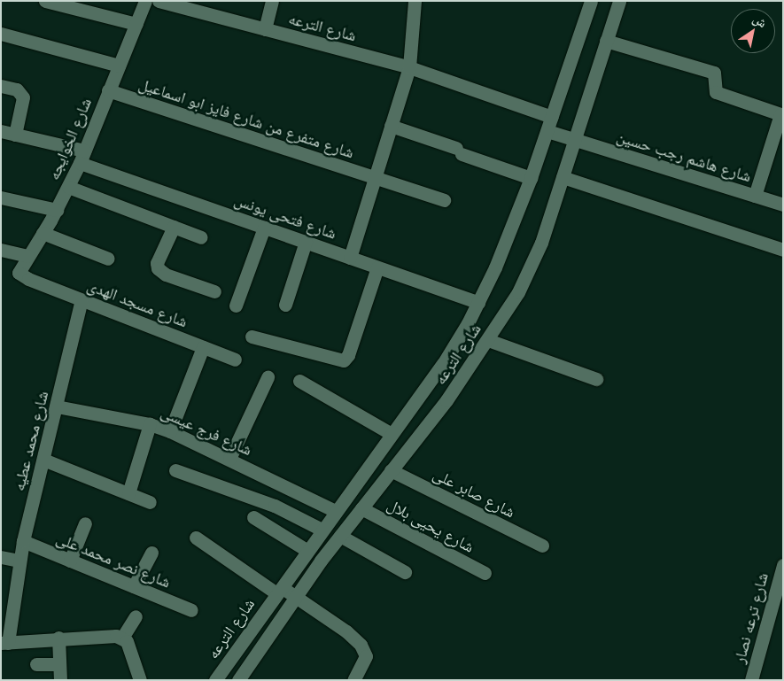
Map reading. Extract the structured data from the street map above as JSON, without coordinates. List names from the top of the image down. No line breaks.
{"streets":{"street":["شارع الترعه","شارع متفرع من شارع فايز ابو اسماعيل","شارع الخوايجه","شارع هاشم رجب حسين","شارع فتحى يونس","شارع مسجد الهدى","شارع فرج عيسى","شارع محمد عطيه","شارع صابر على","شارع يحيى بلال","شارع نصر محمد على","شارع ترعه نصار"]},"crossings":[["شارع الترعه","شارع هاشم رجب حسين"],["شارع الترعه","شارع فتحى يونس"],["شارع الترعه","شارع فرج عيسى"],["شارع الترعه","شارع صابر على"],["شارع الترعه","شارع يحيى بلال"],["شارع متفرع من شارع فايز ابو اسماعيل","شارع الخوايجه"],["شارع الخوايجه","شارع فتحى يونس"],["شارع الخوايجه","شارع مسجد الهدى"],["شارع مسجد الهدى","شارع محمد عطيه"],["شارع فرج عيسى","شارع محمد عطيه"],["شارع محمد عطيه","شارع نصر محمد على"]],"north":"top right"}
